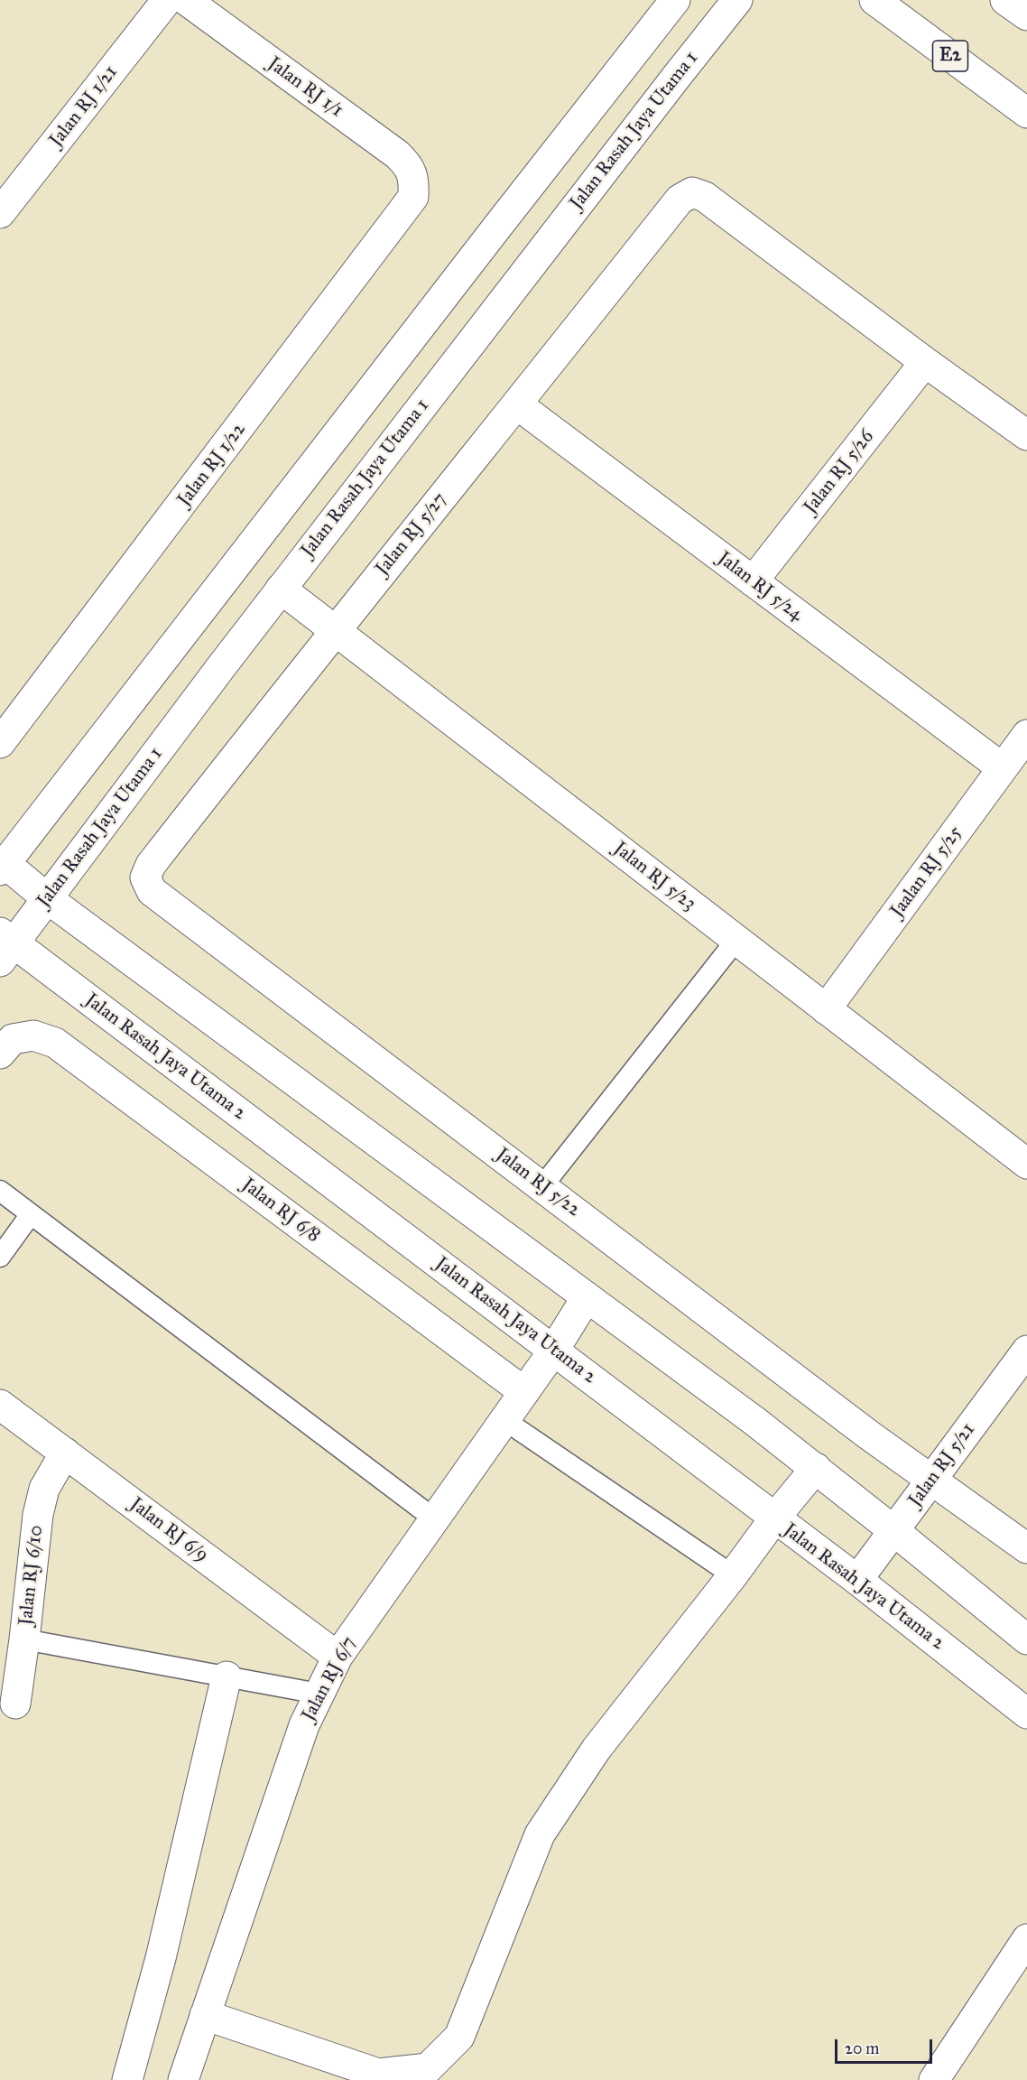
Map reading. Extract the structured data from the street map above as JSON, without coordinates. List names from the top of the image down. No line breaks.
{"streets":{"main road":["E2","Jalan RJ 1/1","Jalan RJ 1/21","Jalan Rasah Jaya Utama 1","Jalan RJ 1/22","Jalan RJ 5/26","Jalan RJ 5/27","Jalan RJ 5/24","Jaalan RJ 5/25","Jalan RJ 5/23","Jalan Rasah Jaya Utama 2","Jalan RJ 5/22","Jalan RJ 6/8","Jalan RJ 5/21","Jalan RJ 6/9","Jalan RJ 6/10","Jalan RJ 6/7"]},"crossings":[["Jalan RJ 1/1","Jalan RJ 1/22"],["Jalan Rasah Jaya Utama 1","Jalan RJ 5/23"],["Jalan Rasah Jaya Utama 1","Jalan Rasah Jaya Utama 2"],["Jalan RJ 5/26","Jalan RJ 5/27"],["Jalan RJ 5/26","Jalan RJ 5/24"],["Jalan RJ 5/27","Jalan RJ 5/24"],["Jalan RJ 5/27","Jalan RJ 5/23"],["Jalan RJ 5/27","Jalan RJ 5/22"],["Jalan RJ 5/24","Jaalan RJ 5/25"],["Jaalan RJ 5/25","Jalan RJ 5/23"],["Jalan Rasah Jaya Utama 2","Jalan RJ 5/21"],["Jalan Rasah Jaya Utama 2","Jalan RJ 6/7"],["Jalan RJ 5/22","Jalan RJ 5/21"],["Jalan RJ 6/8","Jalan RJ 6/7"],["Jalan RJ 6/9","Jalan RJ 6/10"],["Jalan RJ 6/9","Jalan RJ 6/7"]],"scale_bar":"20 m"}
